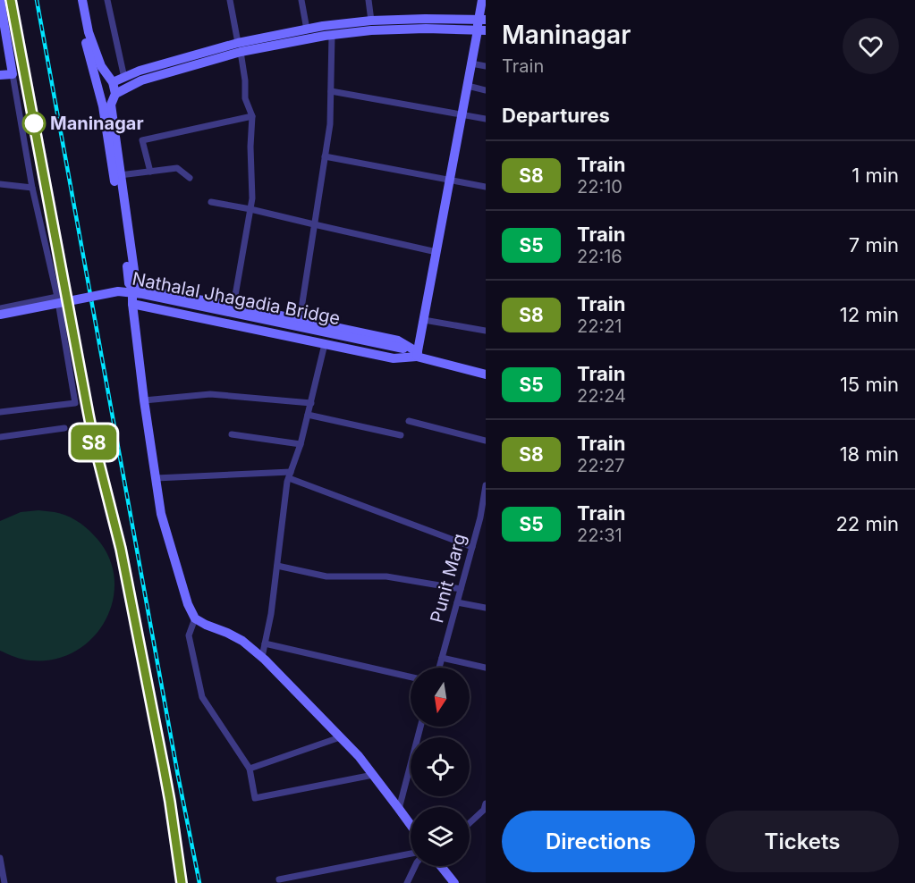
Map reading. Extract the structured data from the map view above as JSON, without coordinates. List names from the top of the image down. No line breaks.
{"streets":{"street":["Nathalal Jhagadia Bridge","Punit Marg"]},"places":["Maninagar"],"north":"bottom","page":{"on_map":"S8","heading":[["Maninagar","Train"],"Departures"],"list":[{"mark":"S8","name":"Train","note":"22:10","value":"1 min"},{"mark":"S5","name":"Train","note":"22:16","value":"7 min"},{"mark":"S8","name":"Train","note":"22:21","value":"12 min"},{"mark":"S5","name":"Train","note":"22:24","value":"15 min"},{"mark":"S8","name":"Train","note":"22:27","value":"18 min"},{"mark":"S5","name":"Train","note":"22:31","value":"22 min"}],"buttons":["Directions","Tickets"]}}
